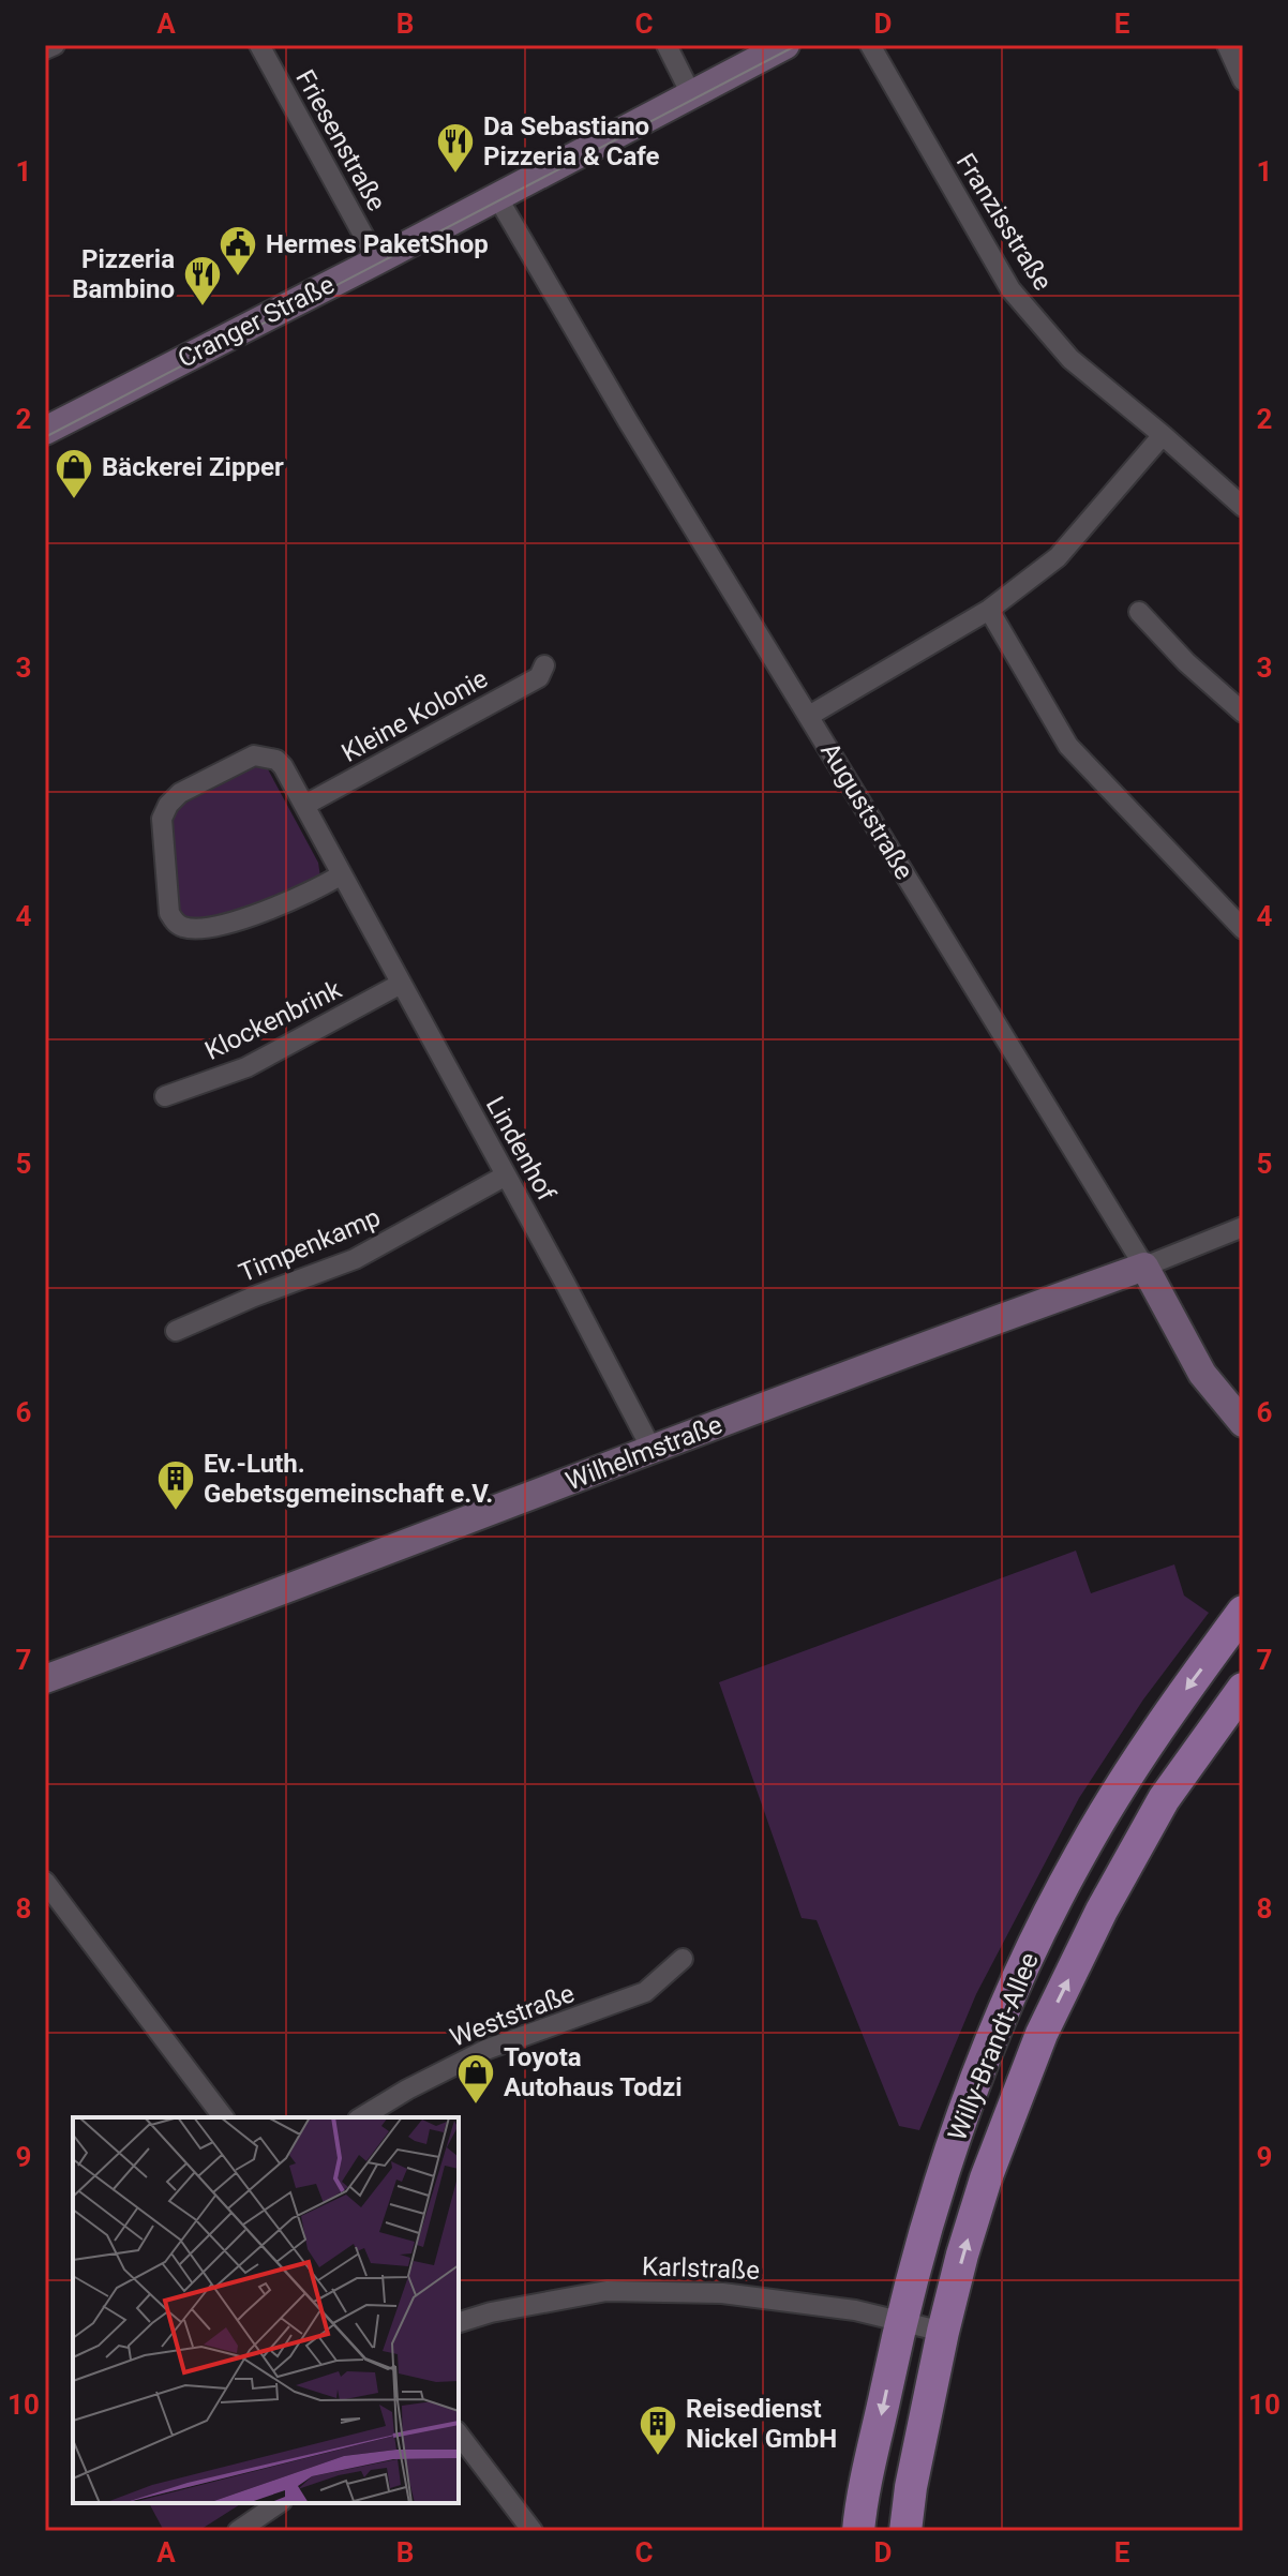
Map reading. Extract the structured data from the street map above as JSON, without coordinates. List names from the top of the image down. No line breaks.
{"streets":{"main road":["Willy-Brandt-Allee"],"street":["Friesenstraße","Franzisstraße","Cranger Straße","Kleine Kolonie","Auguststraße","Klockenbrink","Lindenhof","Timpenkamp","Wilhelmstraße","Weststraße","Karlstraße"]},"crossings":[["Friesenstraße","Cranger Straße"],["Cranger Straße","Auguststraße"],["Kleine Kolonie","Lindenhof"],["Auguststraße","Wilhelmstraße"],["Klockenbrink","Lindenhof"],["Lindenhof","Timpenkamp"],["Lindenhof","Wilhelmstraße"],["Willy-Brandt-Allee","Karlstraße"]],"places":{"restaurant":["Da Sebastiano Pizzeria & Cafe","Pizzeria Bambino"],"public building":["Hermes PaketShop"],"shop":["Bäckerei Zipper","Toyota Autohaus Todzi"],"building":["Ev.-Luth. Gebetsgemeinschaft e.V.","Reisedienst Nickel GmbH"]},"grid":{"columns":["A","B","C","D","E"],"rows":["1","2","3","4","5","6","7","8","9","10"]}}
